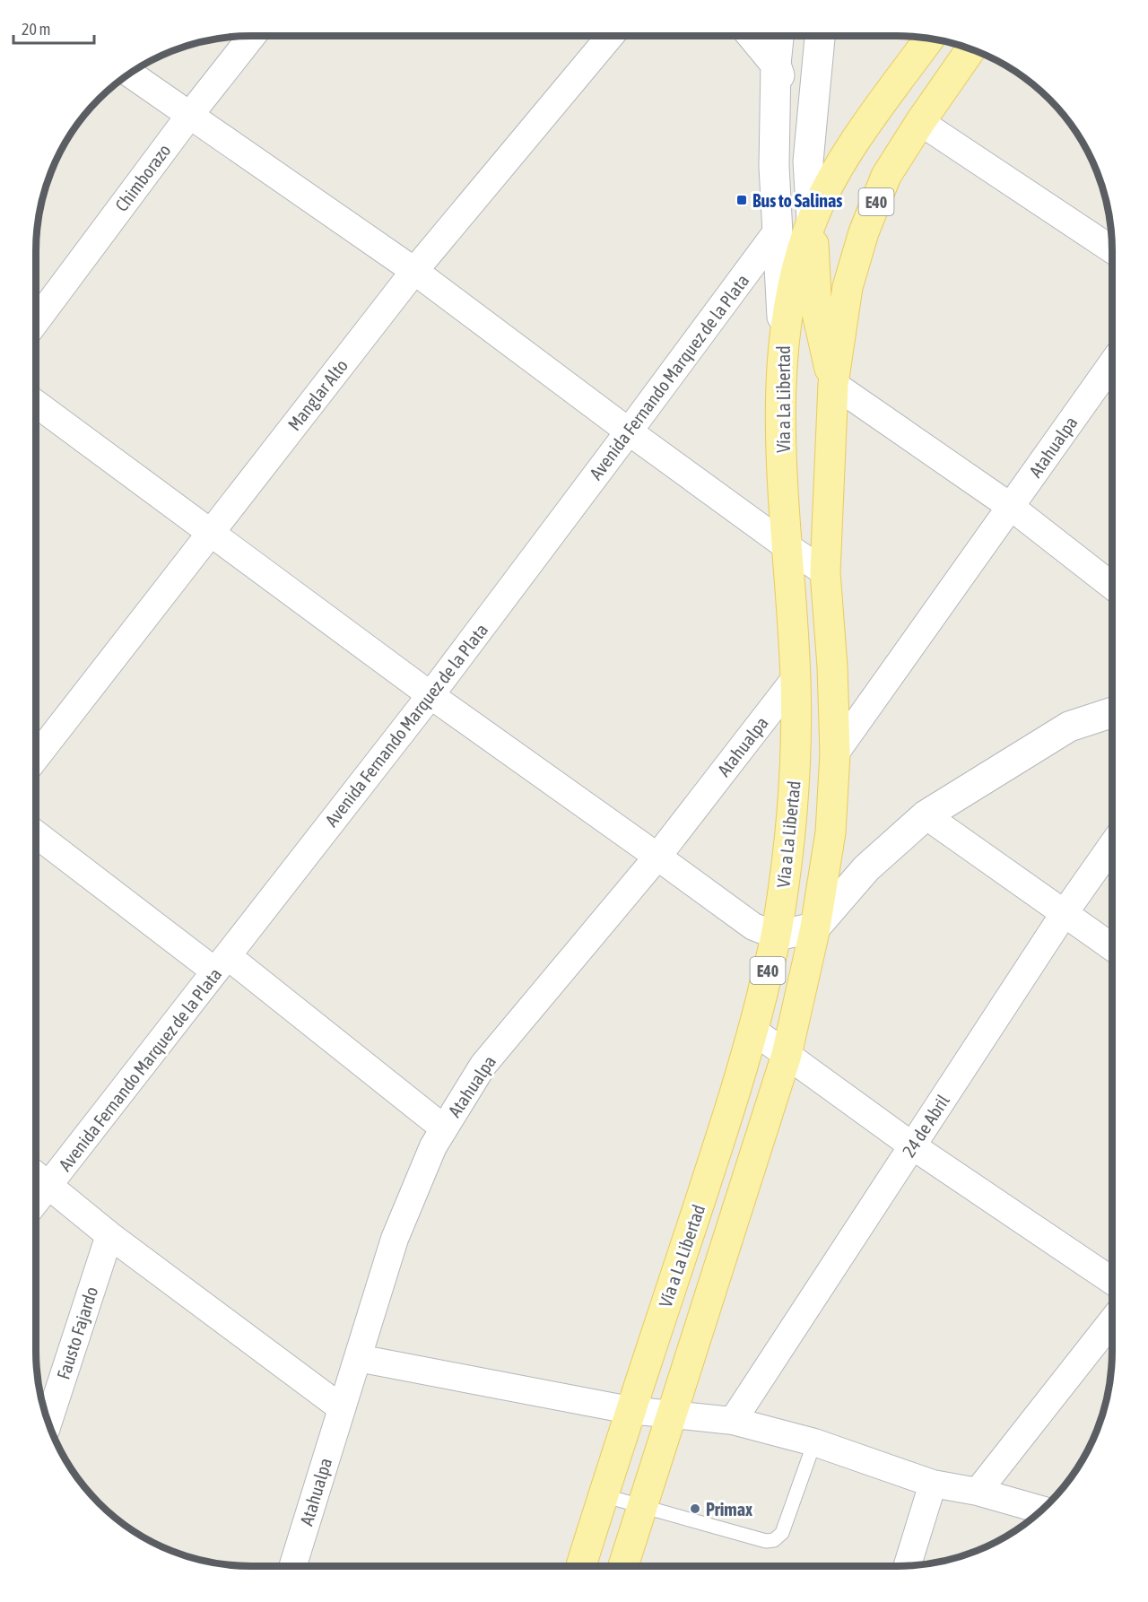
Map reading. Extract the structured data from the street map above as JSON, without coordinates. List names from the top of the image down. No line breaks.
{"streets":{"main road":["E40","Vía a La Libertad"],"street":["Chimborazo","Avenida Fernando Marquez de la Plata","Manglar Alto","Atahualpa","24 de Abril","Fausto Fajardo"]},"crossings":[["E40","Vía a La Libertad"],["E40","Atahualpa"],["Avenida Fernando Marquez de la Plata","Vía a La Libertad"],["Vía a La Libertad","Atahualpa"]],"places":{"transit":["Bus to Salinas"],"other":["Primax"]},"scale_bar":"20 m"}
